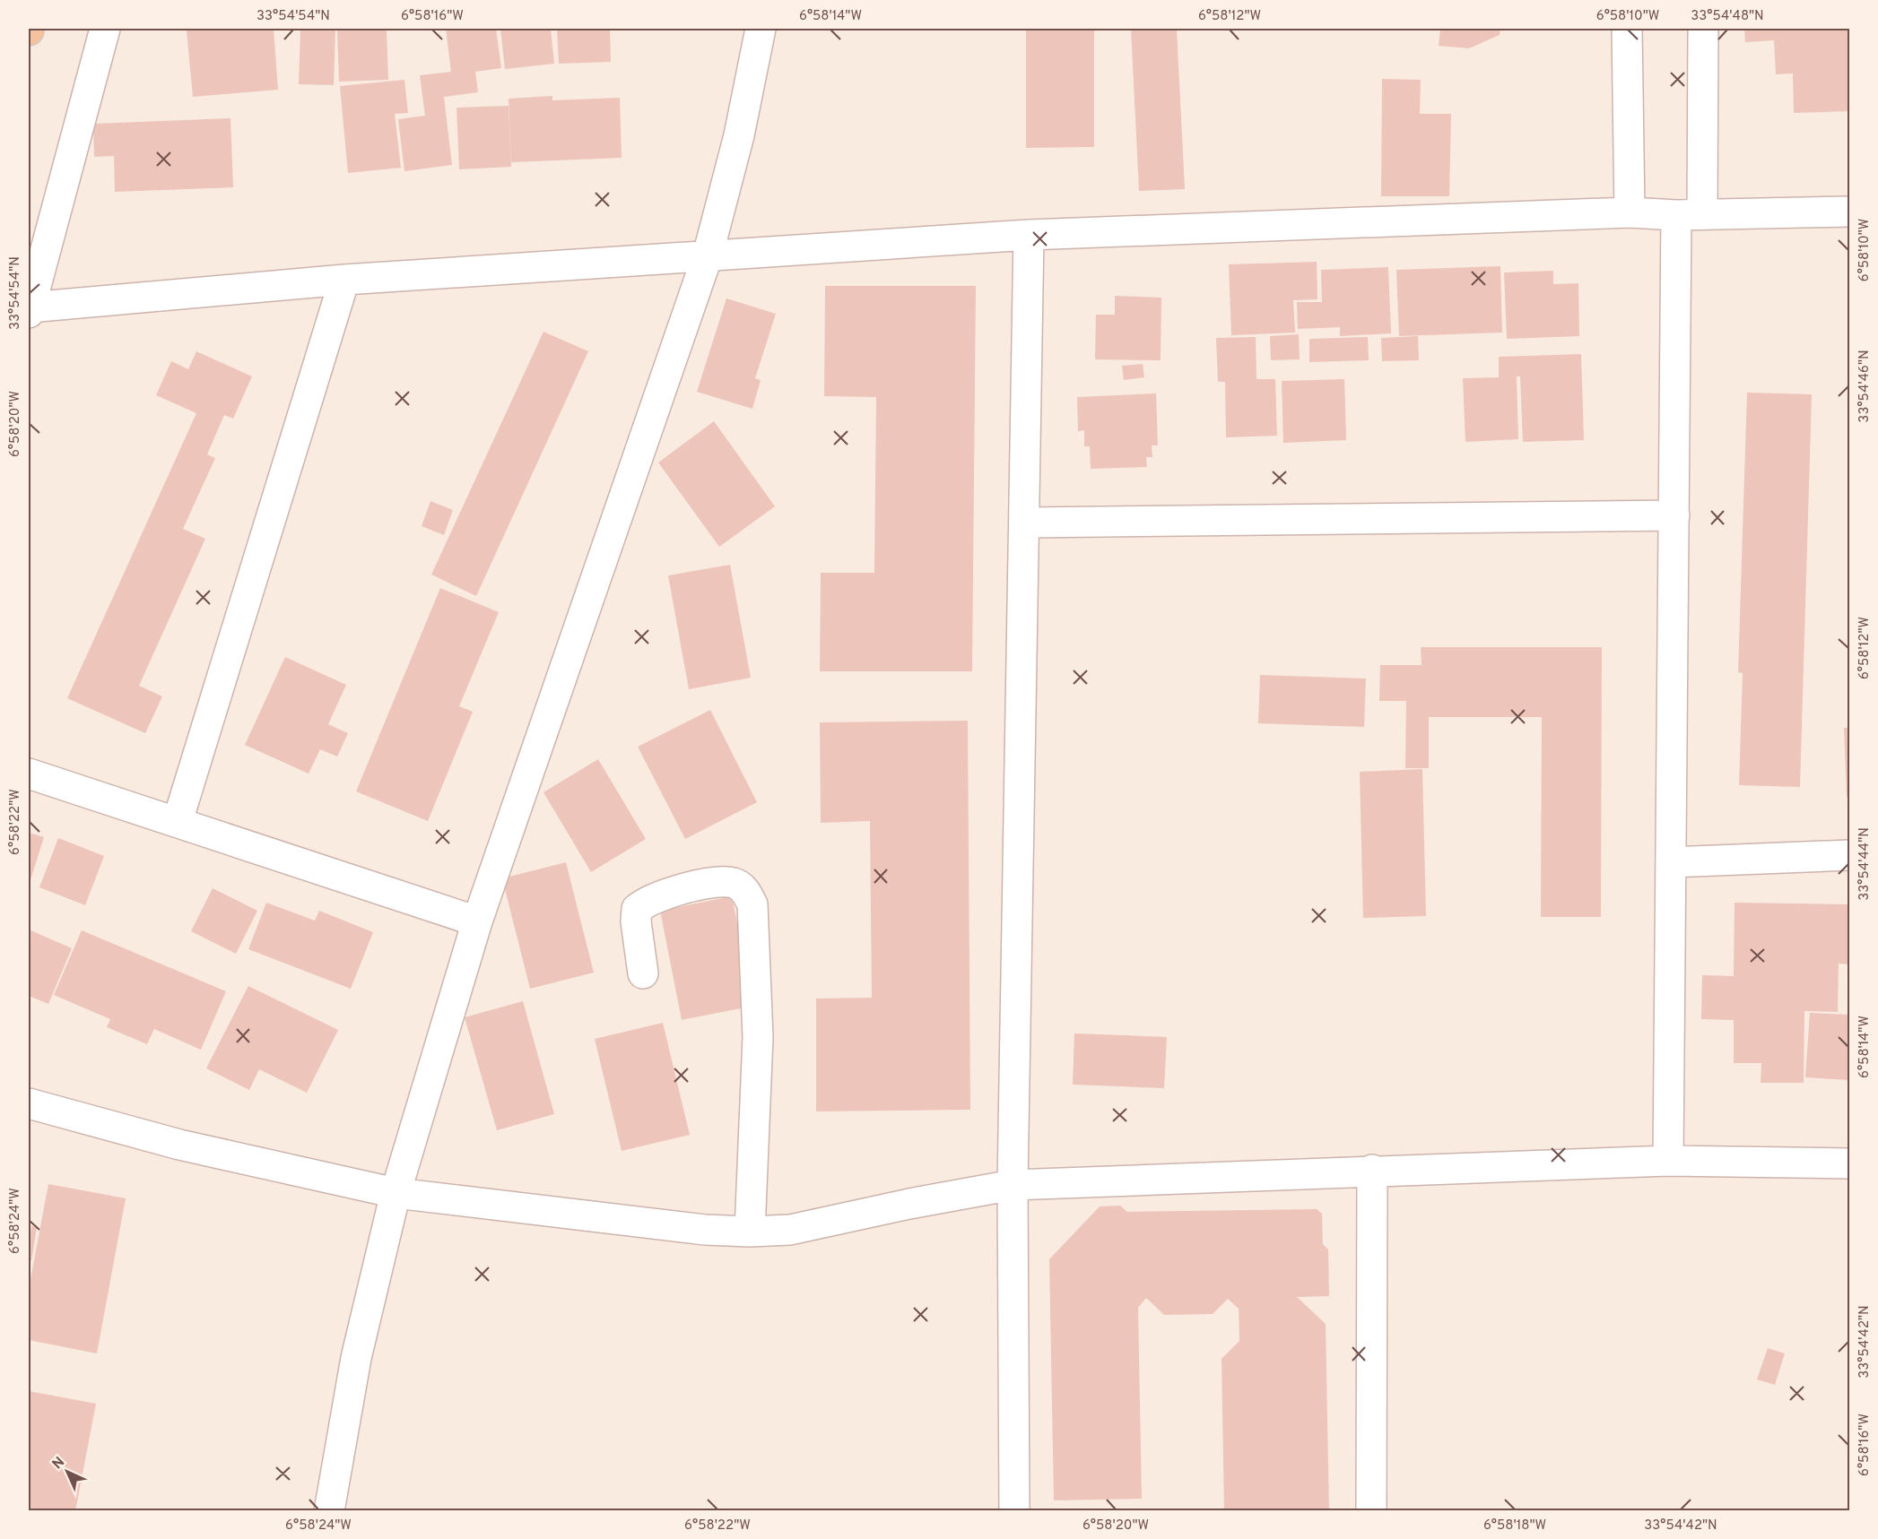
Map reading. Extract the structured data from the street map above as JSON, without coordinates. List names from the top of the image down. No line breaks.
{"north":"top left","coordinates":["33°54'54\"N","6°58'16\"W","6°58'14\"W","6°58'12\"W","6°58'10\"W","33°54'48\"N","33°54'46\"N","6°58'20\"W","6°58'22\"W","33°54'44\"N","6°58'24\"W","33°54'42\"N","6°58'18\"W"]}
